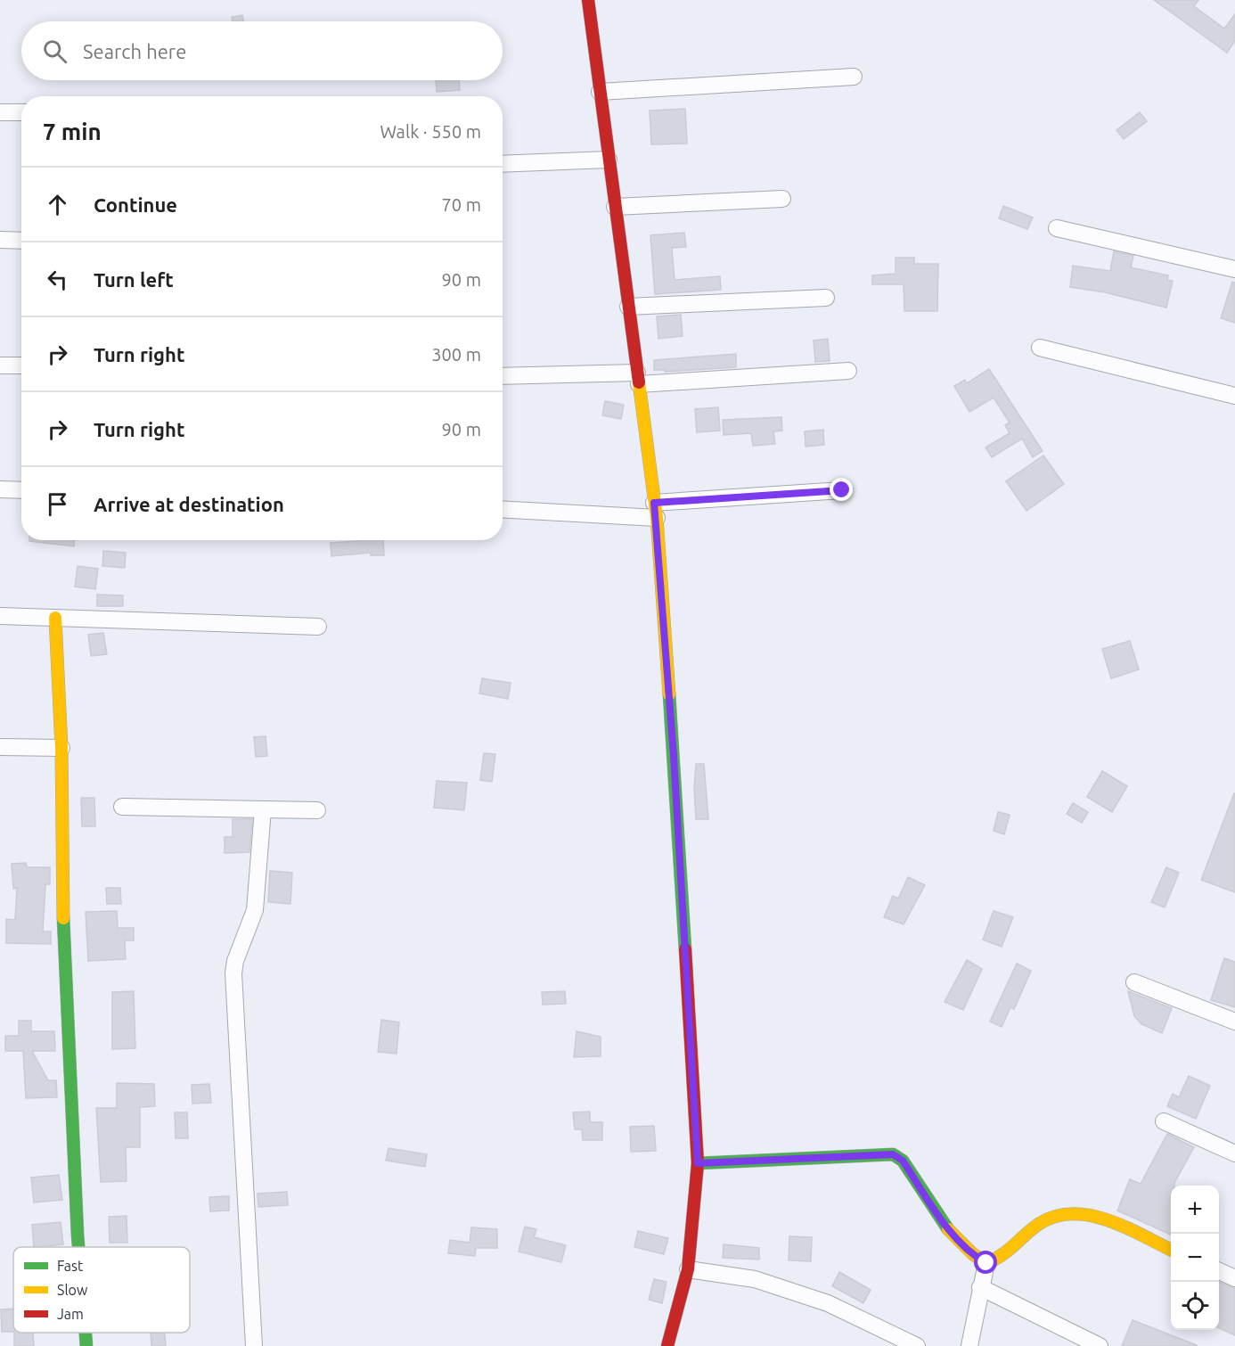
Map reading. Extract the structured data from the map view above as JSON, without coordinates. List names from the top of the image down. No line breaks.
{"legend":["Fast","Slow","Jam"],"page":{"search":"Search here","heading":["7 min","Walk · 550 m"],"list":[["Continue","70 m"],["Turn left","90 m"],["Turn right","300 m"],["Turn right","90 m"],"Arrive at destination"],"map_buttons":["+","−"]}}
